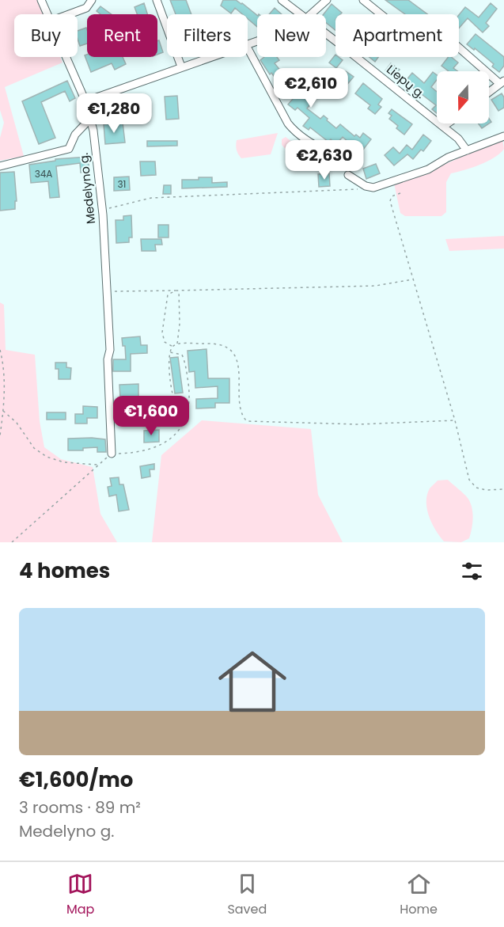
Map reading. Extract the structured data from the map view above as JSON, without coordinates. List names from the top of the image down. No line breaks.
{"streets":{"street":["Liepų g.","Medelyno g."]},"house_numbers":["34A","31"],"north":"bottom","page":{"chip":["Buy","Rent","Filters","New","Apartment"],"price":["€2,610","€1,280","€2,630","€1,600"],"heading":"4 homes","list":[{"name":"€1,600/mo","note":"3 rooms · 89 m² · Medelyno g."}],"tabs":["Map","Saved","Home"]}}
